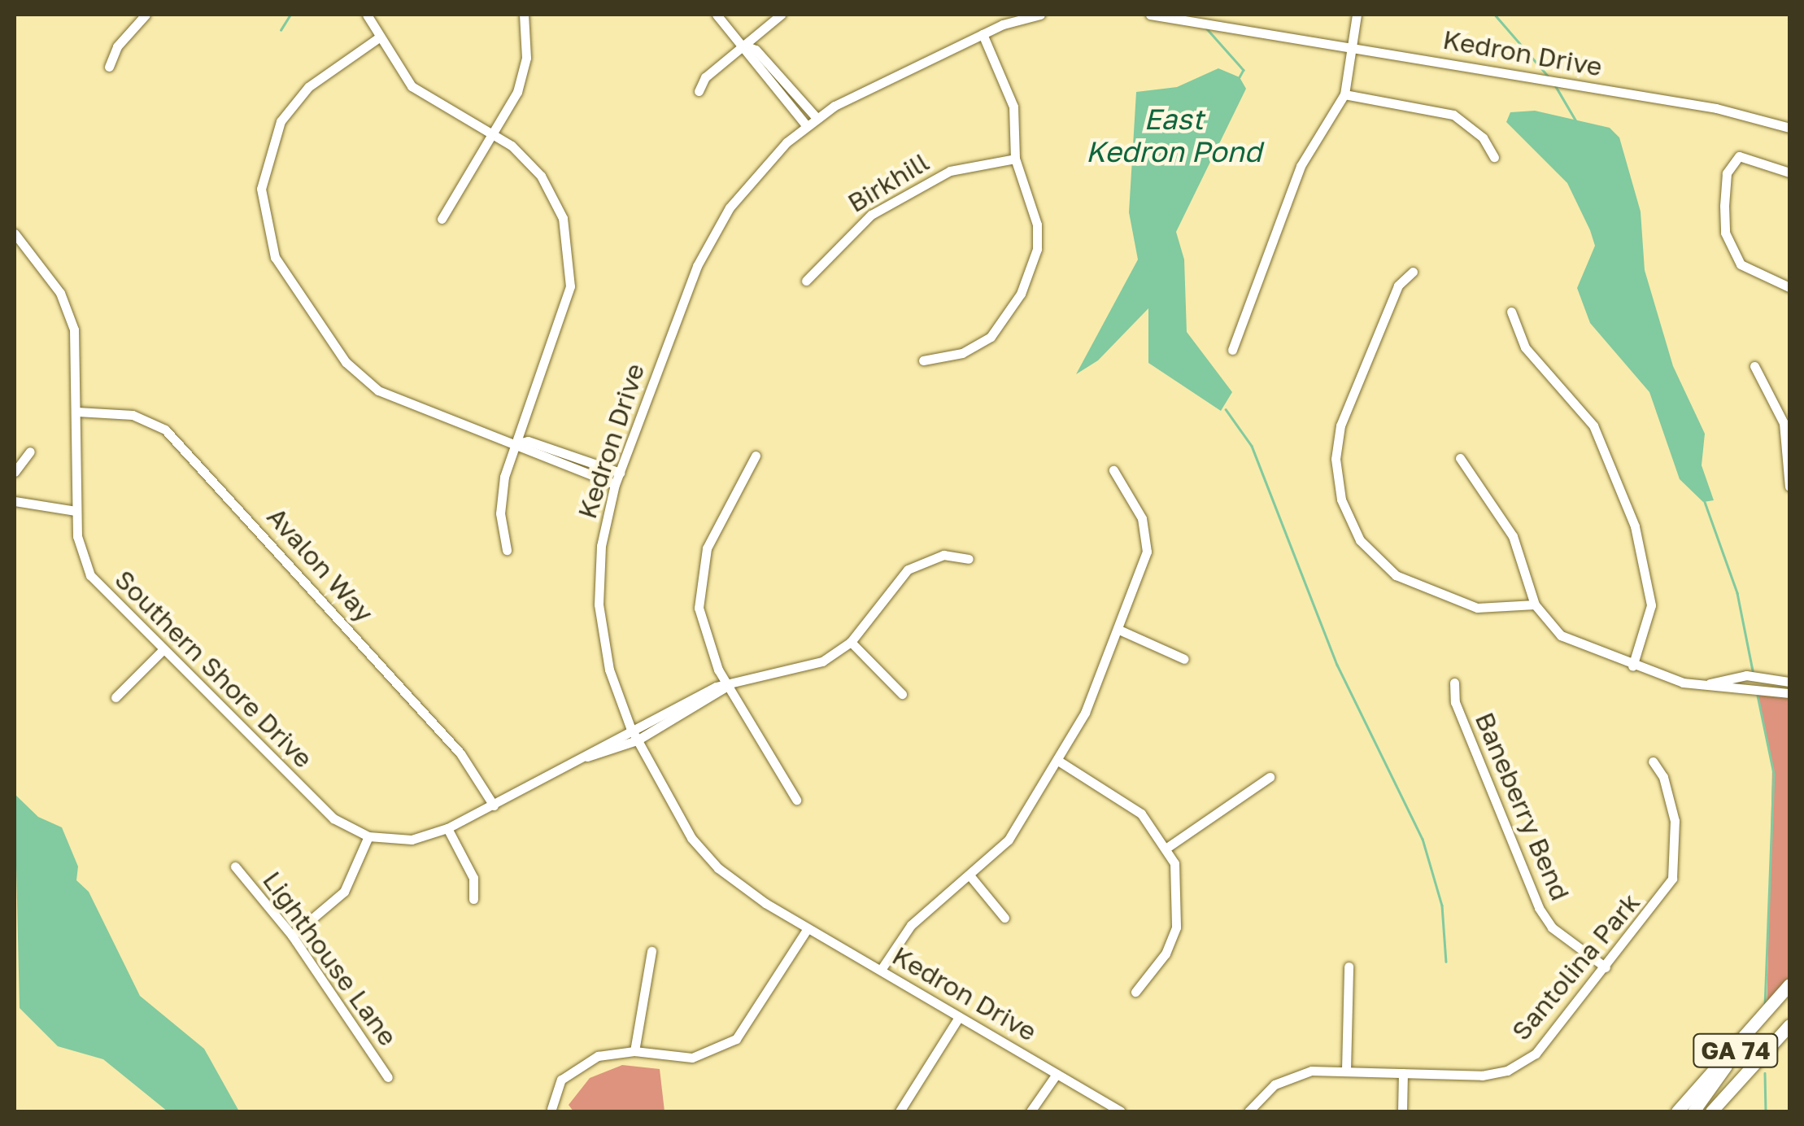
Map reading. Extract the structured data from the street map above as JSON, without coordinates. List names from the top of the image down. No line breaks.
{"streets":{"main road":["GA 74"],"street":["Kedron Drive","Birkhill","Avalon Way","Southern Shore Drive","Baneberry Bend","Lighthouse Lane","Santolina Park"]},"crossings":[["Kedron Drive","Southern Shore Drive"],["Avalon Way","Southern Shore Drive"],["Baneberry Bend","Santolina Park"]],"water":["East Kedron Pond"]}
